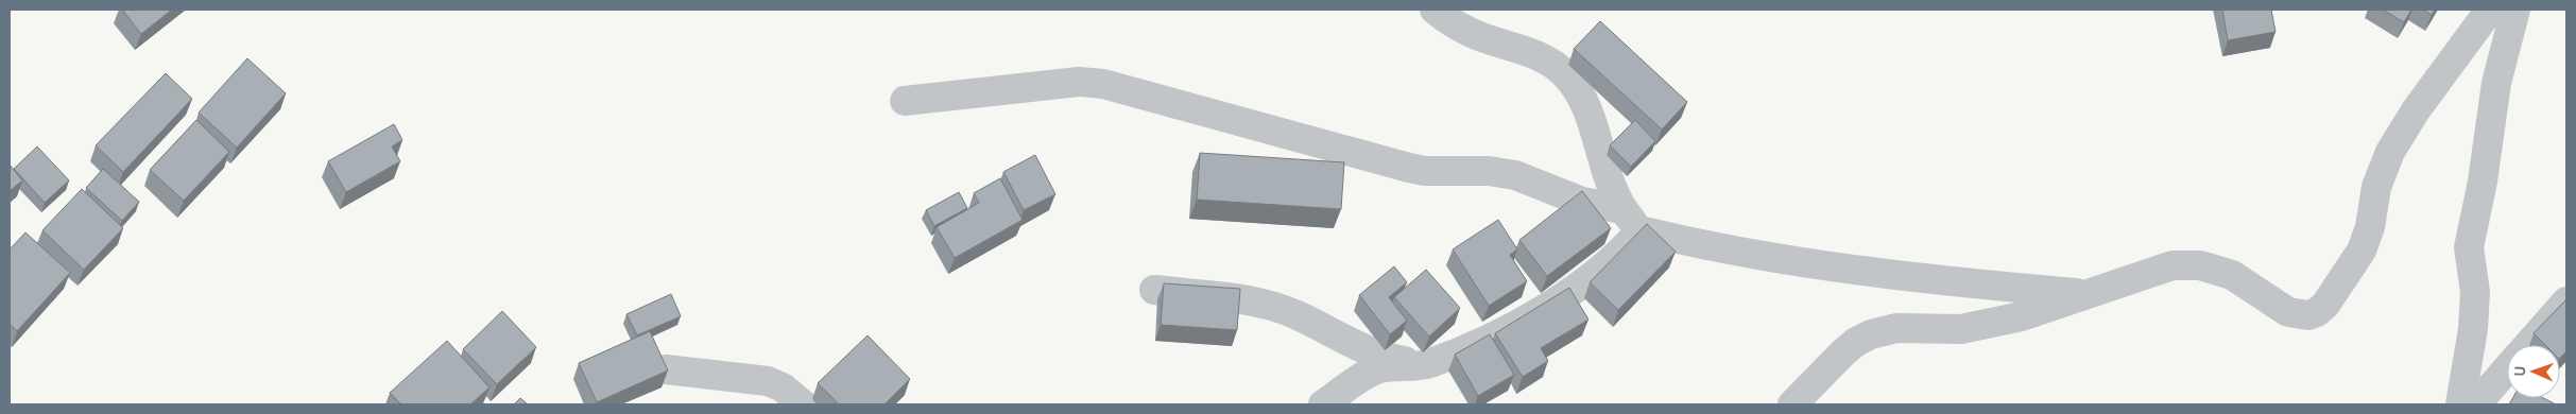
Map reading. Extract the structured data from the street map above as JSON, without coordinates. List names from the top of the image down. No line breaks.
{"north":"left"}
